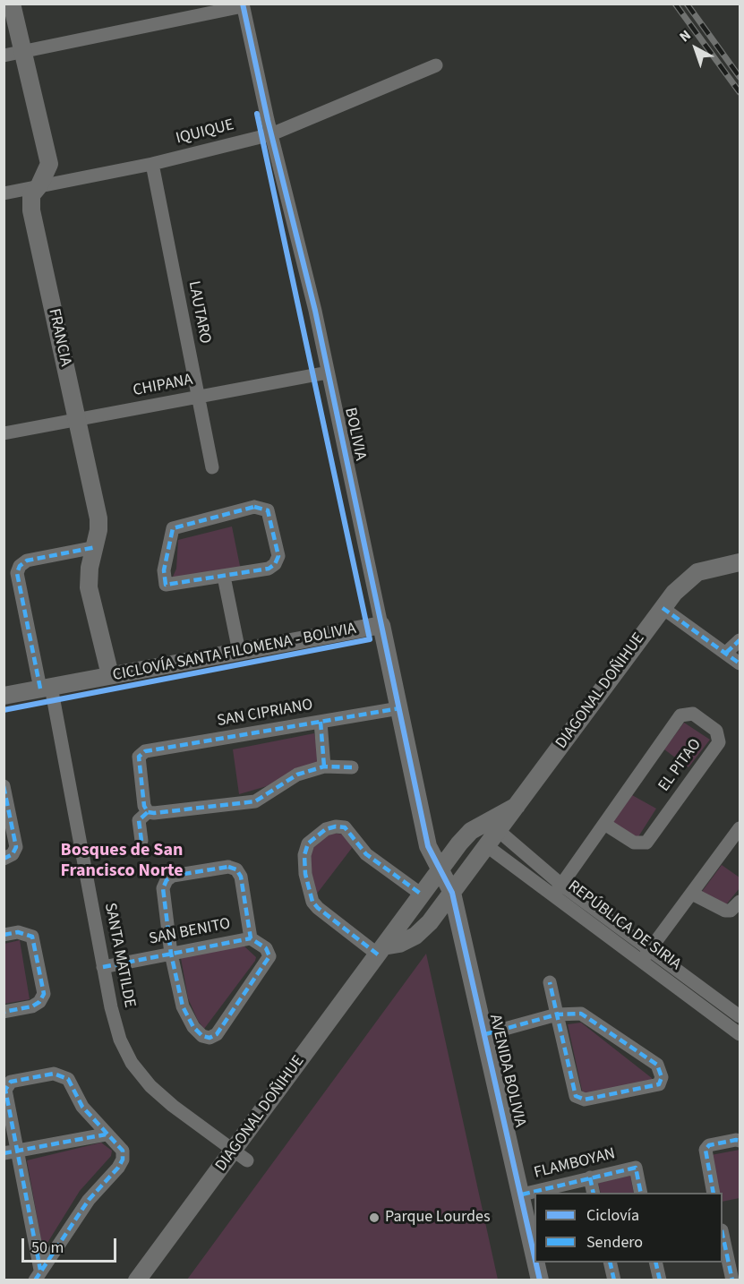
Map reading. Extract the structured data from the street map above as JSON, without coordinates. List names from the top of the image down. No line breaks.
{"streets":{"street":["IQUIQUE","LAUTARO","FRANCIA","CHIPANA","BOLIVIA","DIAGONAL DOÑIHUE","SAN CIPRIANO","EL PITAO","REPÚBLICA DE SIRIA","SAN BENITO","SANTA MATILDE","AVENIDA BOLIVIA","FLAMBOYAN"],"cycle path":["CICLOVÍA SANTA FILOMENA - BOLIVIA"]},"crossings":[["IQUIQUE","LAUTARO"],["IQUIQUE","FRANCIA"],["IQUIQUE","BOLIVIA"],["LAUTARO","CHIPANA"],["FRANCIA","CHIPANA"],["FRANCIA","SANTA MATILDE"],["CHIPANA","BOLIVIA"],["BOLIVIA","DIAGONAL DOÑIHUE"],["BOLIVIA","SAN CIPRIANO"],["BOLIVIA","AVENIDA BOLIVIA"],["DIAGONAL DOÑIHUE","REPÚBLICA DE SIRIA"],["DIAGONAL DOÑIHUE","SANTA MATILDE"],["DIAGONAL DOÑIHUE","AVENIDA BOLIVIA"],["EL PITAO","REPÚBLICA DE SIRIA"],["SAN BENITO","SANTA MATILDE"],["AVENIDA BOLIVIA","FLAMBOYAN"]],"districts":["Bosques de San Francisco Norte"],"places":["Parque Lourdes"],"legend":["Ciclovía","Sendero"],"scale_bar":"50 m","north":"top left"}
